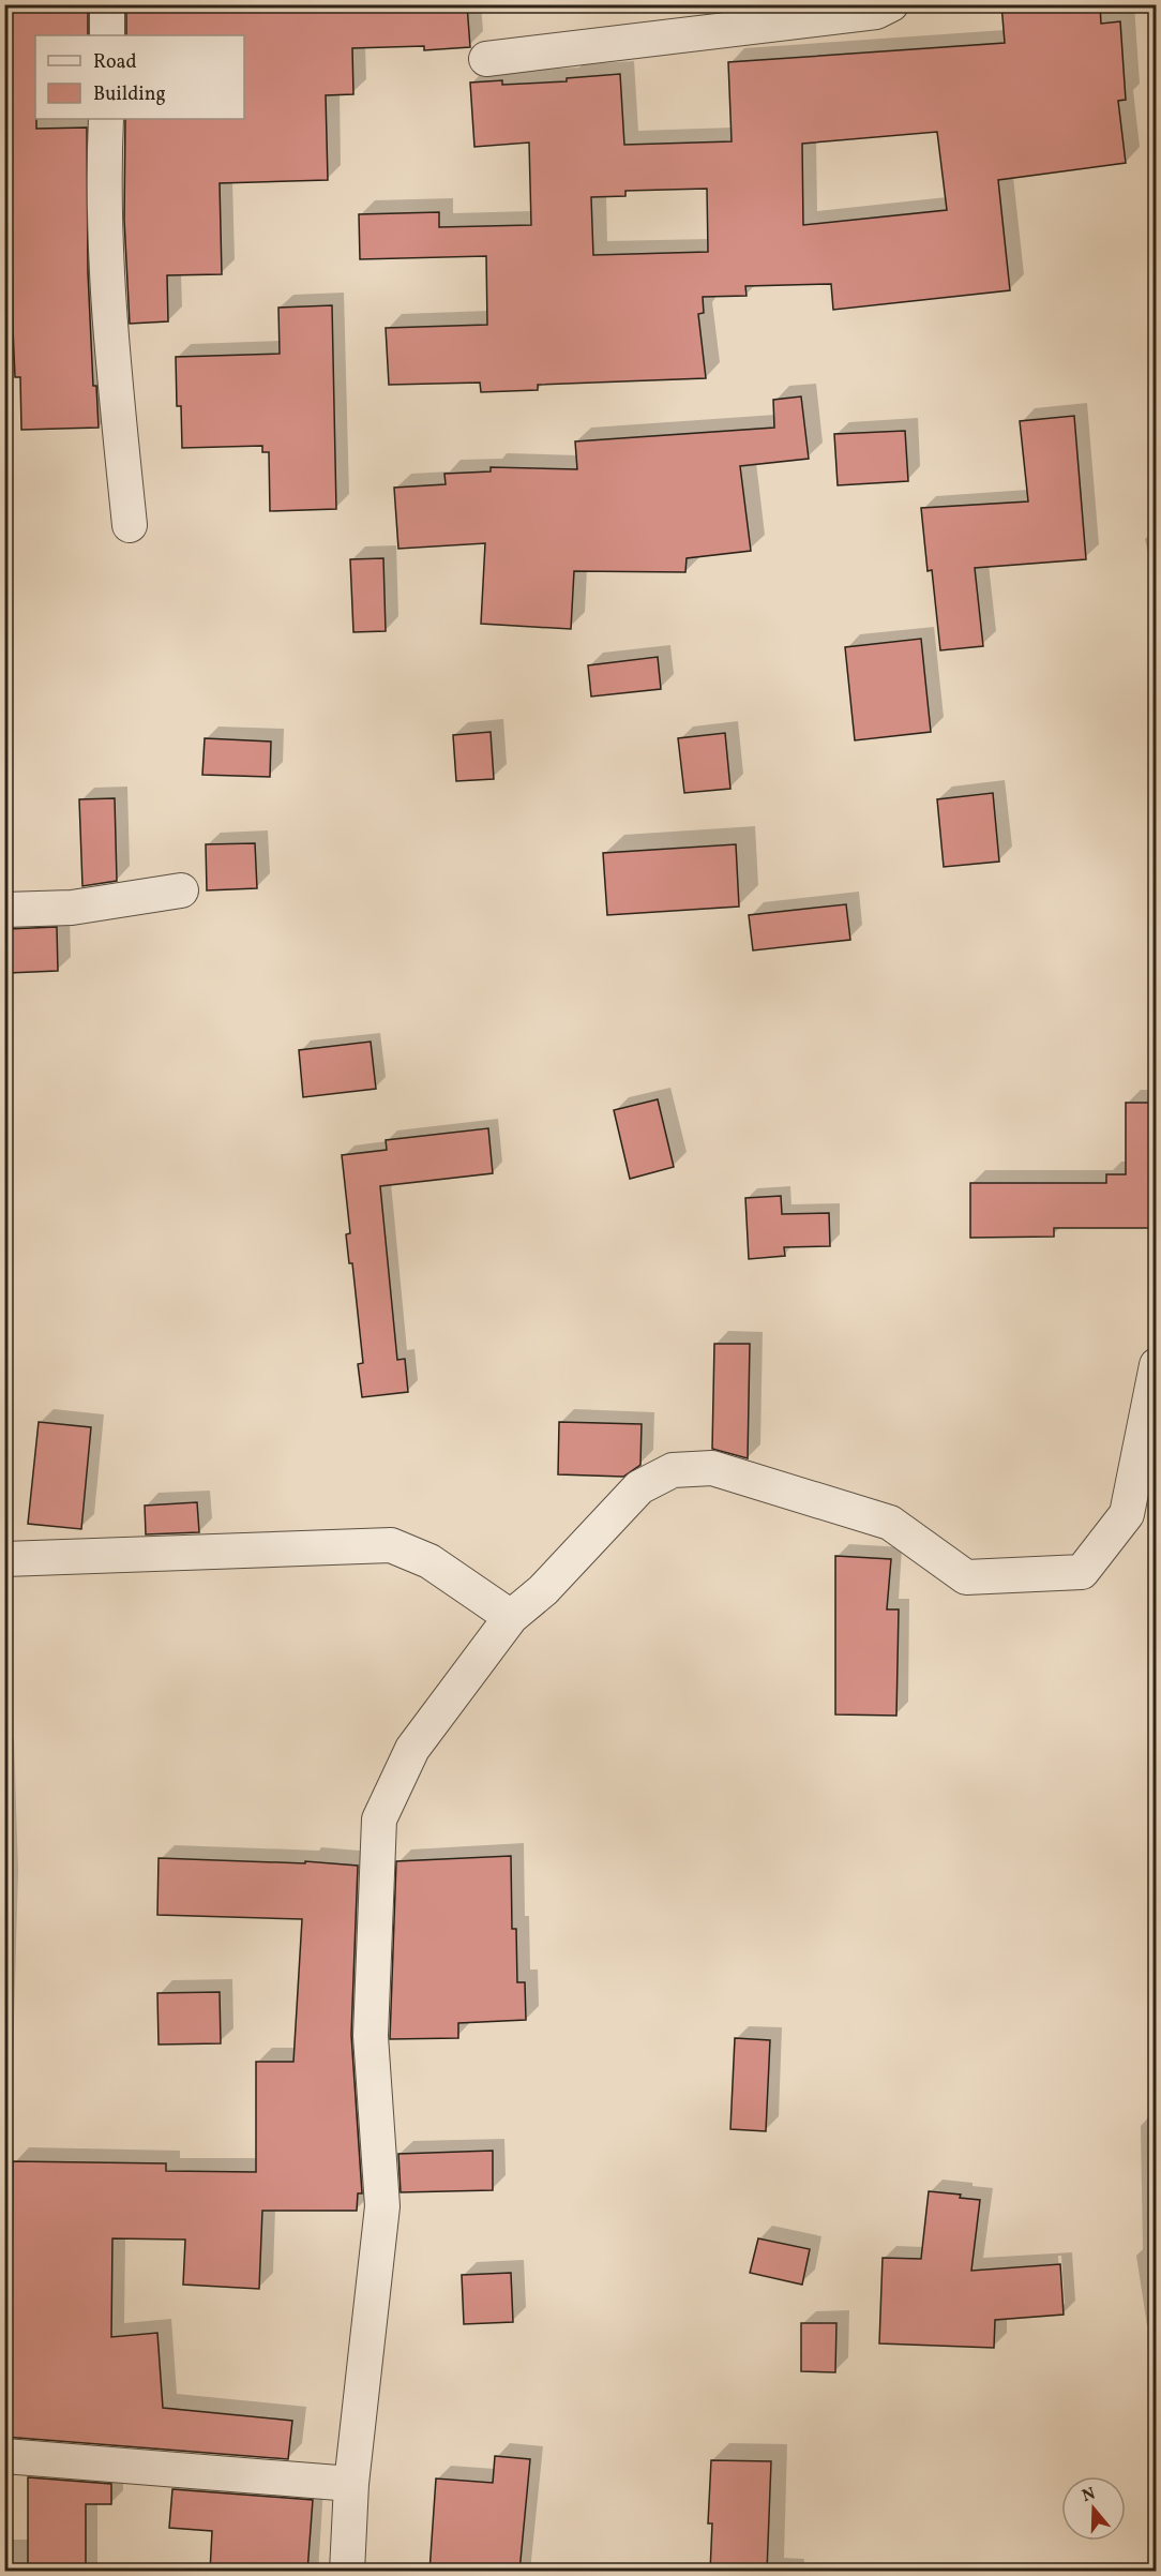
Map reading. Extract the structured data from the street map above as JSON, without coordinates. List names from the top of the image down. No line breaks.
{"legend":["Road","Building"],"north":"top"}
